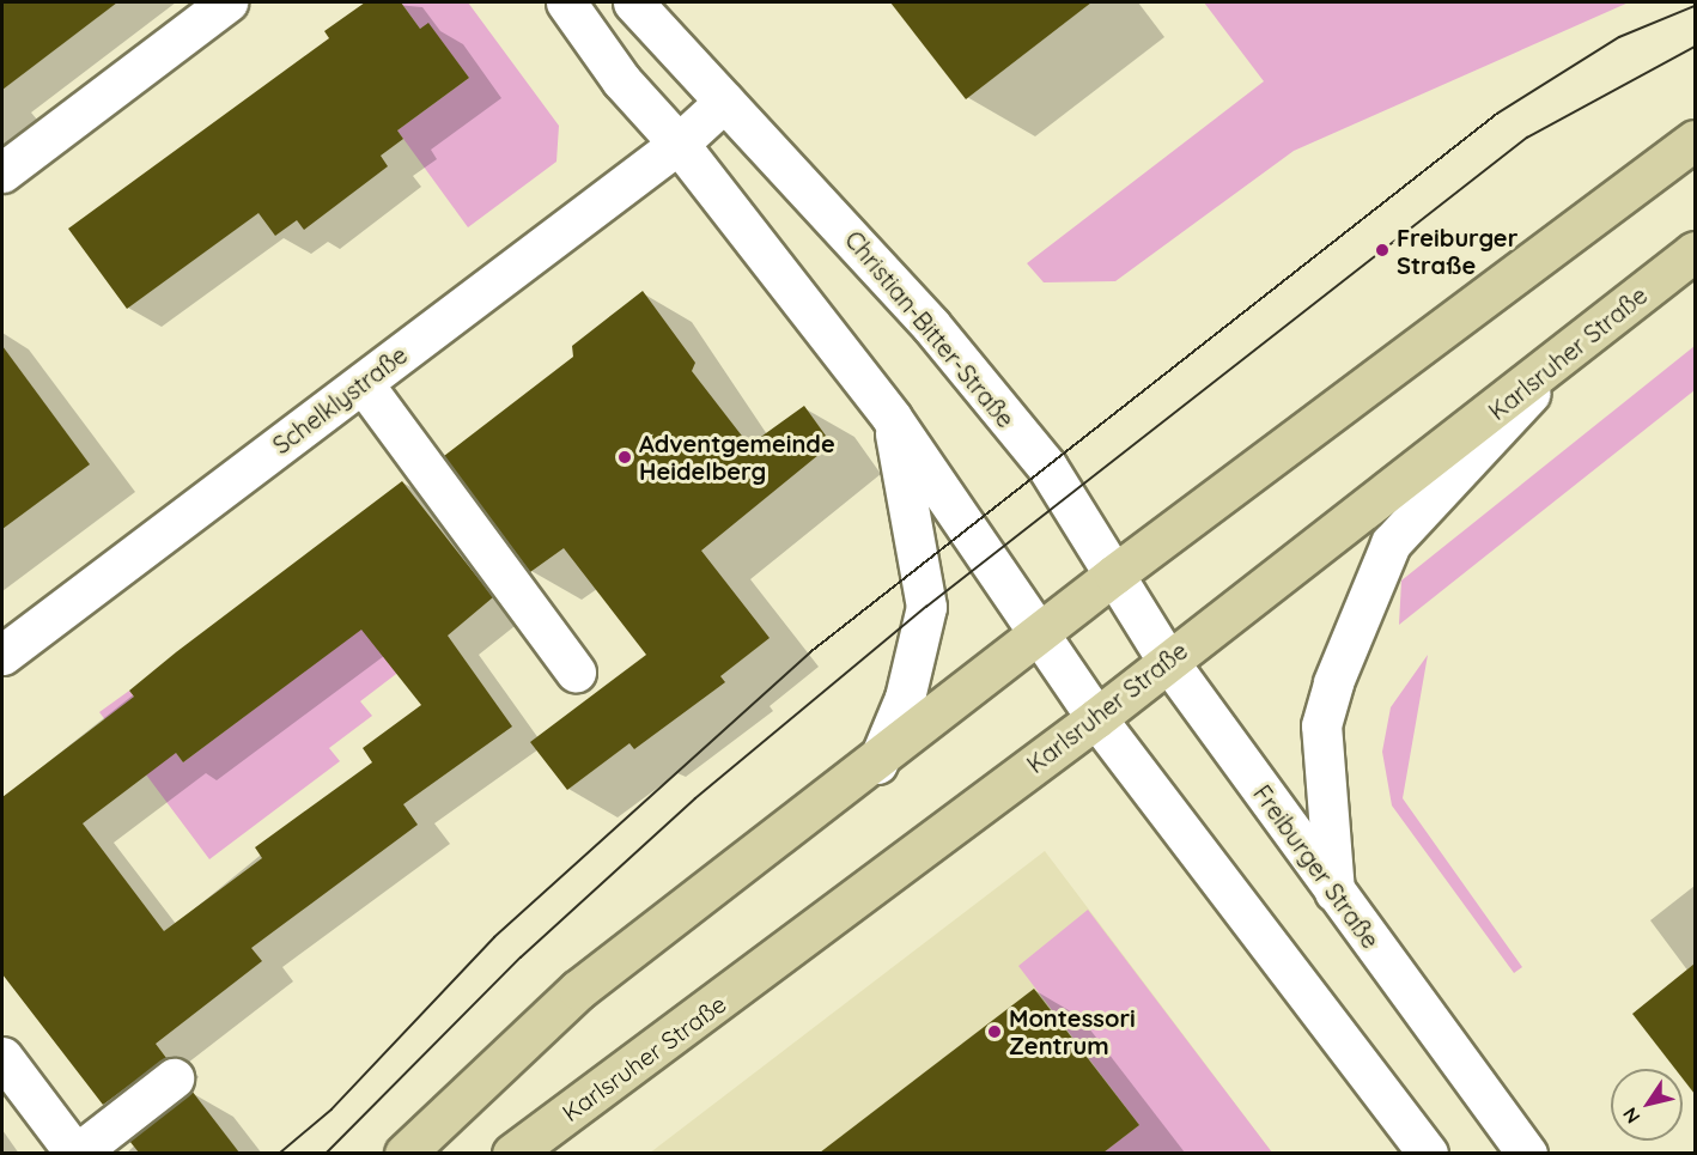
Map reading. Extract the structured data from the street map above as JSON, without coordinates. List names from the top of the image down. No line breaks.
{"streets":{"main road":["Karlsruher Straße"],"street":["Christian-Bitter-Straße","Schelklystraße","Freiburger Straße"]},"crossings":[["Christian-Bitter-Straße","Freiburger Straße"],["Karlsruher Straße","Freiburger Straße"]],"places":["Freiburger Straße","Adventgemeinde Heidelberg","Montessori Zentrum"],"north":"bottom left"}
